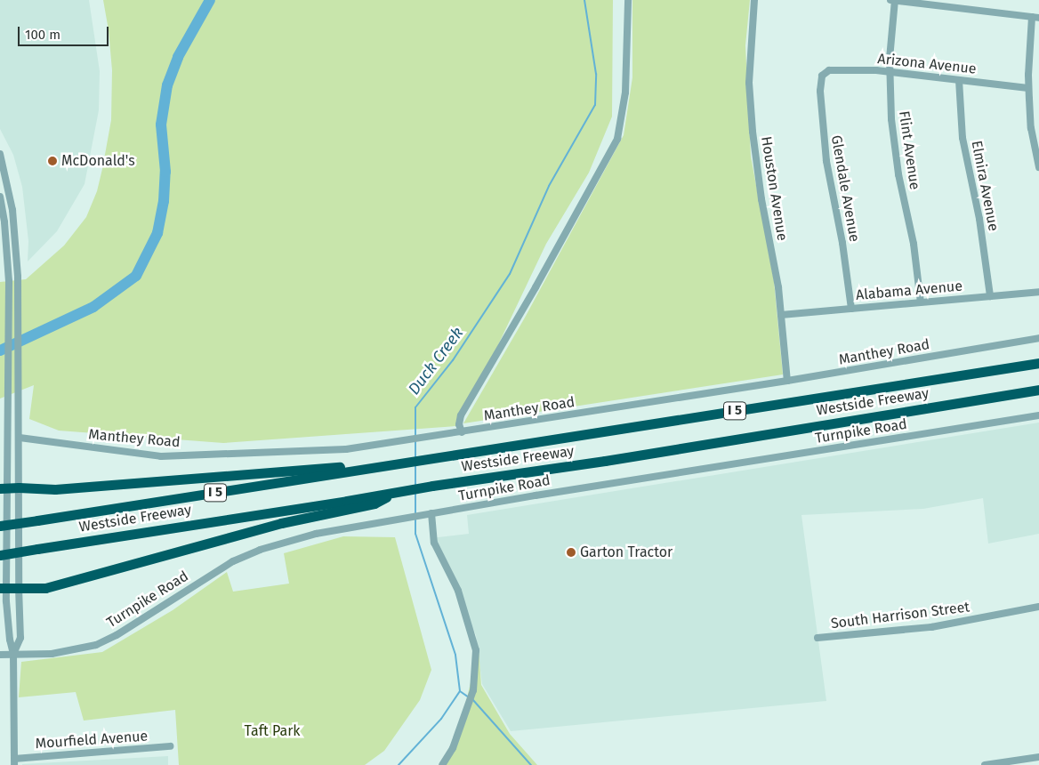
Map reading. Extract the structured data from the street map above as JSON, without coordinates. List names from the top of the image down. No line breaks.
{"streets":{"highway":["Westside Freeway","I 5"],"street":["Arizona Avenue","Flint Avenue","Elmira Avenue","Houston Avenue","Glendale Avenue","Alabama Avenue","Manthey Road","Turnpike Road","South Harrison Street","Mourfield Avenue"]},"crossings":[["Arizona Avenue","Flint Avenue"],["Arizona Avenue","Elmira Avenue"],["Arizona Avenue","Glendale Avenue"],["Flint Avenue","Alabama Avenue"],["Elmira Avenue","Alabama Avenue"],["Houston Avenue","Alabama Avenue"],["Houston Avenue","Manthey Road"],["Glendale Avenue","Alabama Avenue"]],"water":["Duck Creek"],"parks":["Taft Park"],"places":["McDonald's","Garton Tractor"],"scale_bar":"100 m"}
